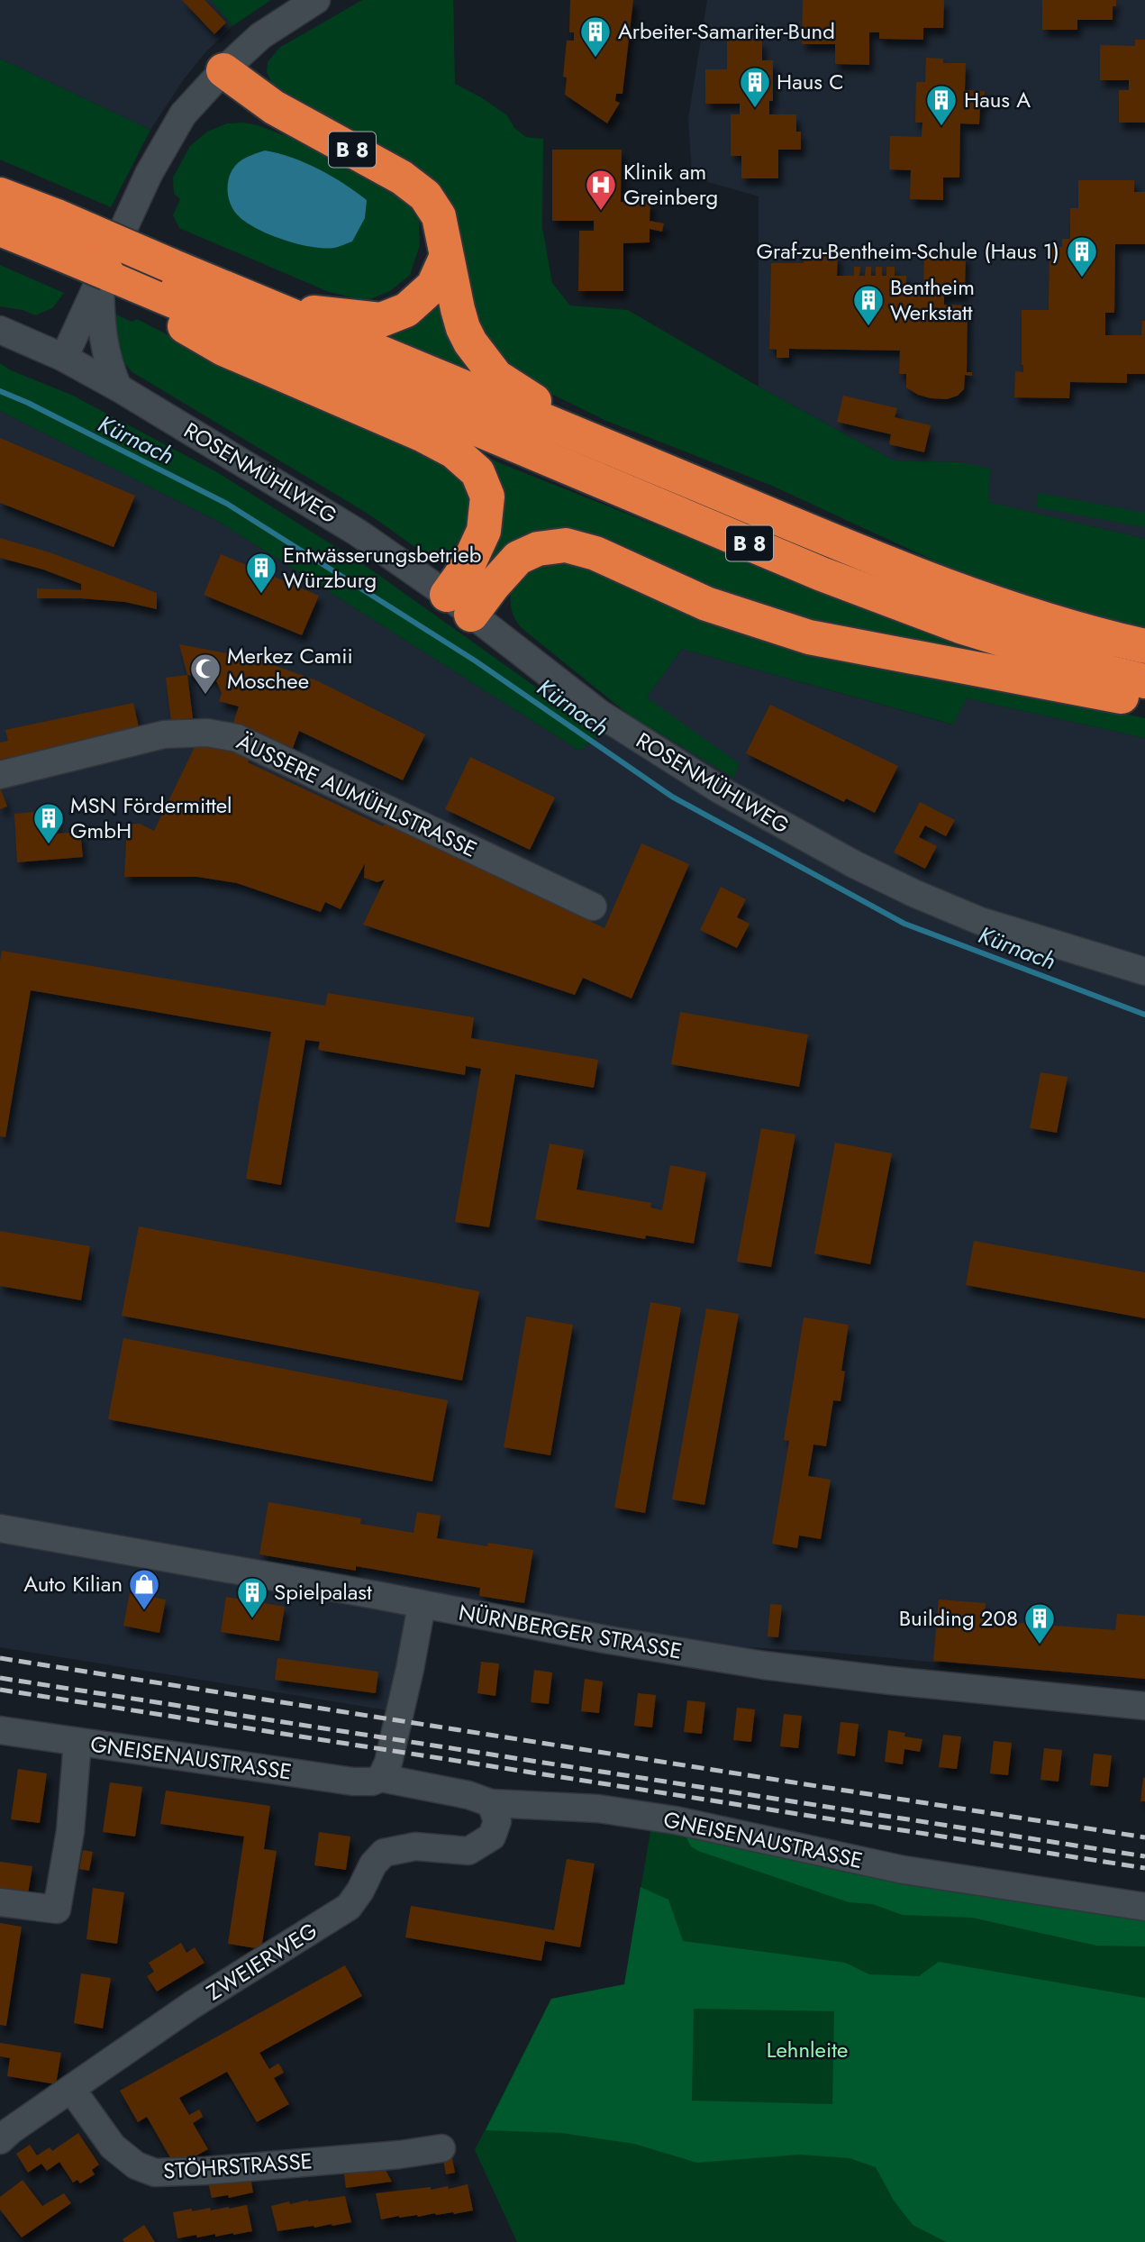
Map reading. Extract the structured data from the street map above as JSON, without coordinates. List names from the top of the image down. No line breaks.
{"streets":{"highway":["B 8"],"street":["ROSENMÜHLWEG","ÄUSSERE AUMÜHLSTRASSE","NÜRNBERGER STRASSE","GNEISENAUSTRASSE","ZWEIERWEG","STÖHRSTRASSE"]},"crossings":[["B 8","ROSENMÜHLWEG"],["GNEISENAUSTRASSE","ZWEIERWEG"],["ZWEIERWEG","STÖHRSTRASSE"]],"water":["Kürnach"],"parks":["Lehnleite"],"places":{"building":["Arbeiter-Samariter-Bund","Haus C","Haus A","Graf-zu-Bentheim-Schule (Haus 1)","Bentheim Werkstatt","Entwässerungsbetrieb Würzburg","MSN Fördermittel GmbH","Spielpalast","Building 208"],"hospital":["Klinik am Greinberg"],"mosque":["Merkez Camii Moschee"],"shop":["Auto Kilian"]}}
